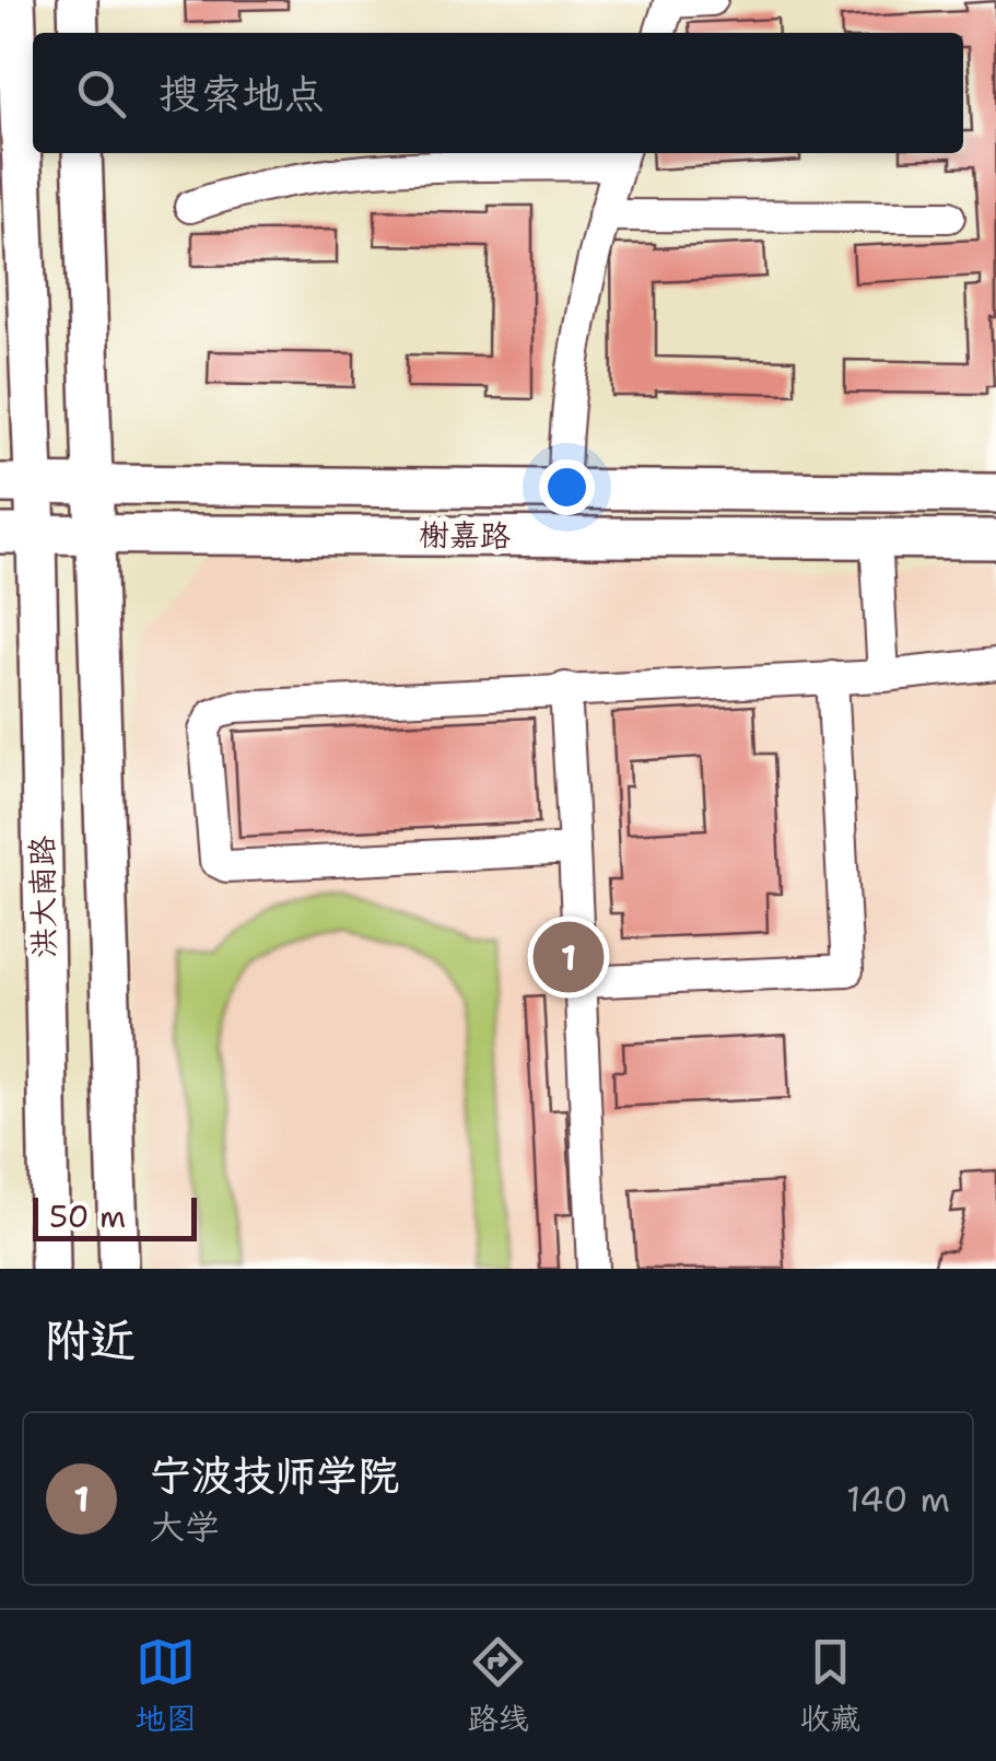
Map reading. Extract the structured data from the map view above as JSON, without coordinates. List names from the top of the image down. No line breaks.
{"streets":{"main road":["榭嘉路","洪大南路"]},"crossings":[["榭嘉路","洪大南路"]],"scale_bar":"50 m","page":{"search":"搜索地点","pins":"1","scale":"50 m","heading":"附近","list":[{"mark":"1","name":"宁波技师学院","note":"大学","value":"140 m"}],"nav":["地图","路线","收藏"]}}
